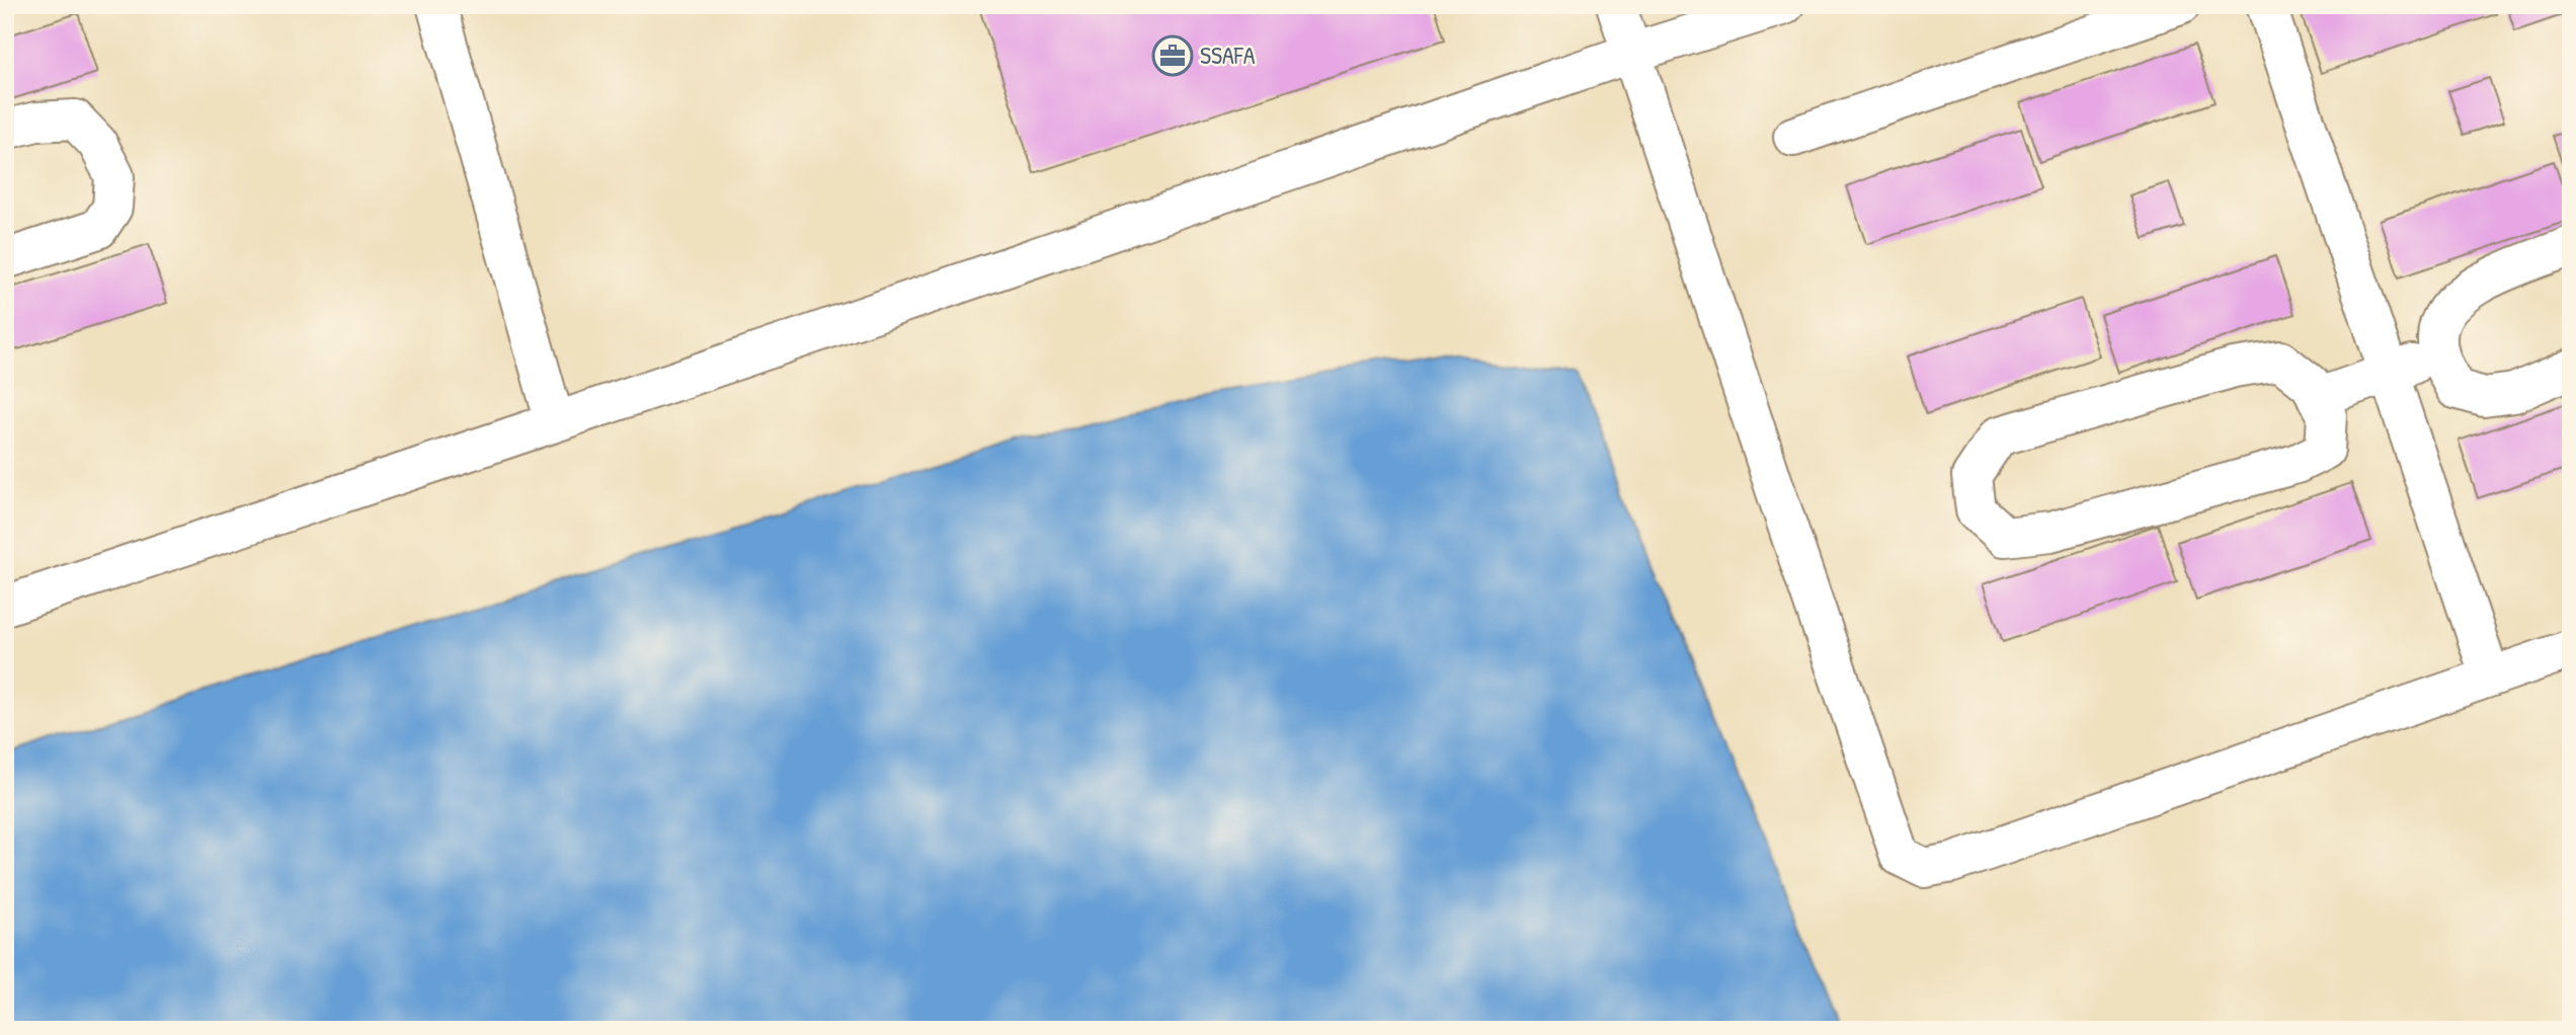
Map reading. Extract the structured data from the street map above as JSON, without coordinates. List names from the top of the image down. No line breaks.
{"places":{"office":["SSAFA"]}}
